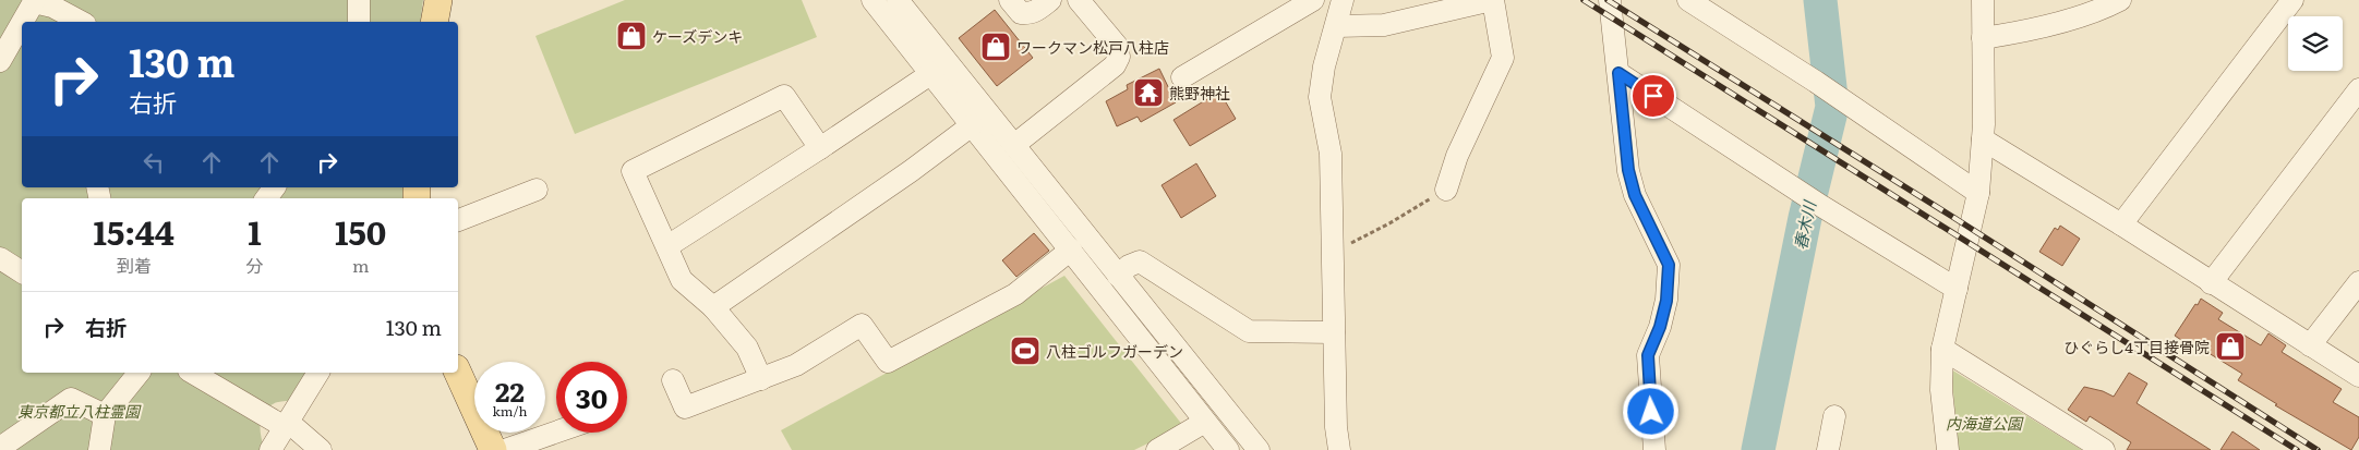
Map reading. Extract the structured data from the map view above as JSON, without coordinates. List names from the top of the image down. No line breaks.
{"water":["春木川"],"parks":["東京都立八柱霊園","内海道公園"],"places":{"shop":["ケーズデンキ","ワークマン松戸八柱店","ひぐらし4丁目接骨院"],"temple":["熊野神社"],"sports":["八柱ゴルフガーデン"]},"page":{"turn":["130 m","右折"],"eta":["15:44","到着","1","分","150","m"],"list":[{"name":"右折","value":"130 m"}],"speed":"22 km/h","limit":"30"}}
